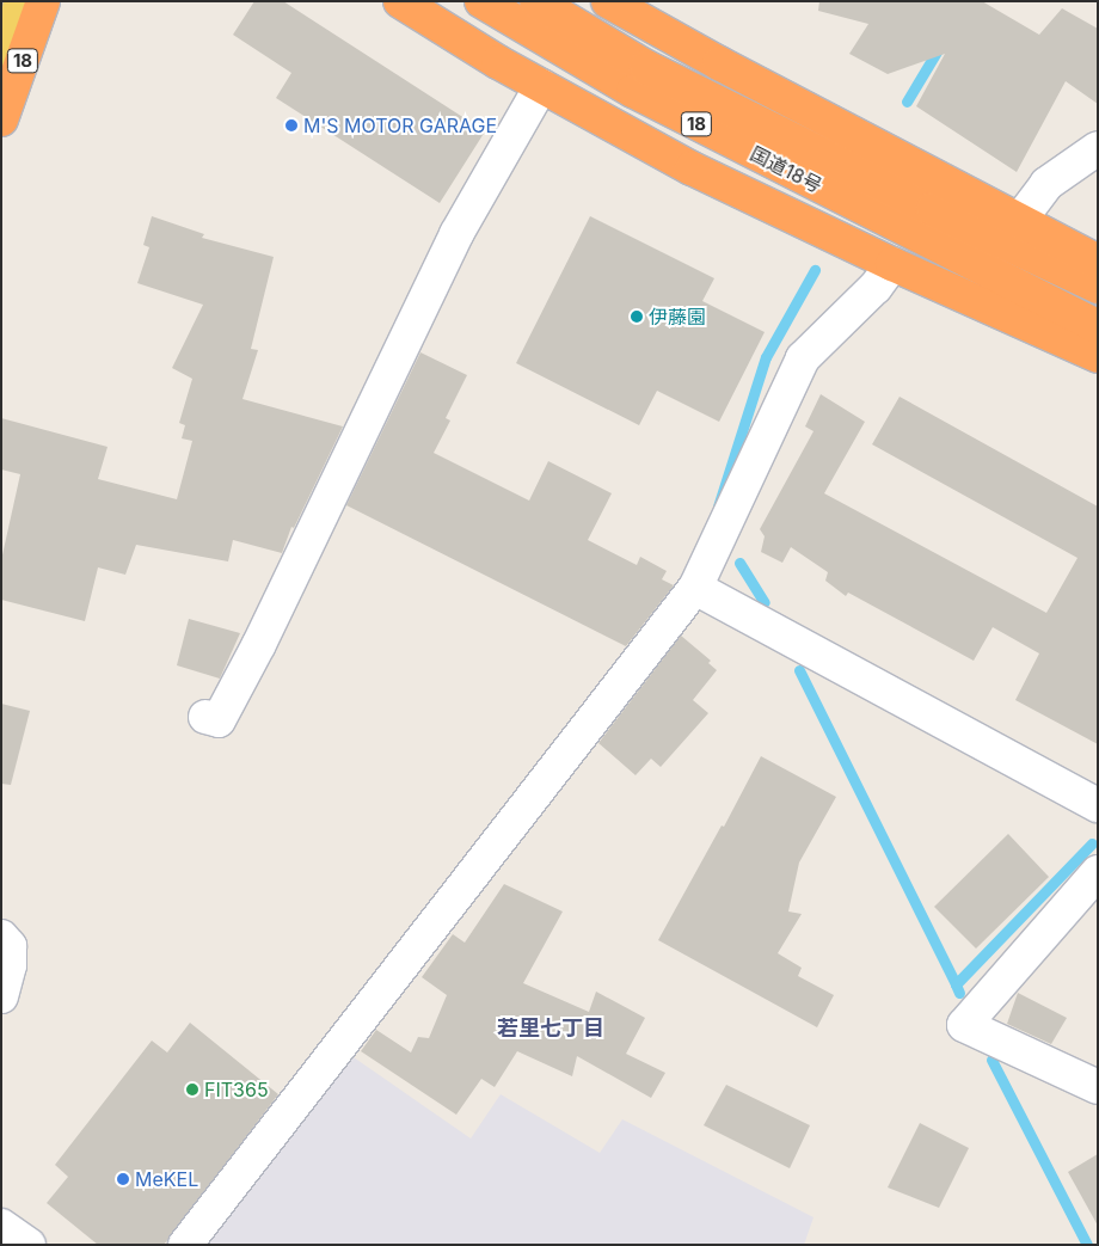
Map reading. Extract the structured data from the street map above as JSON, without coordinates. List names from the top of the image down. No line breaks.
{"streets":{"highway":["18","国道18号"]},"districts":["若里七丁目"],"places":["M'S MOTOR GARAGE","伊藤園","FIT365","MeKEL"]}
